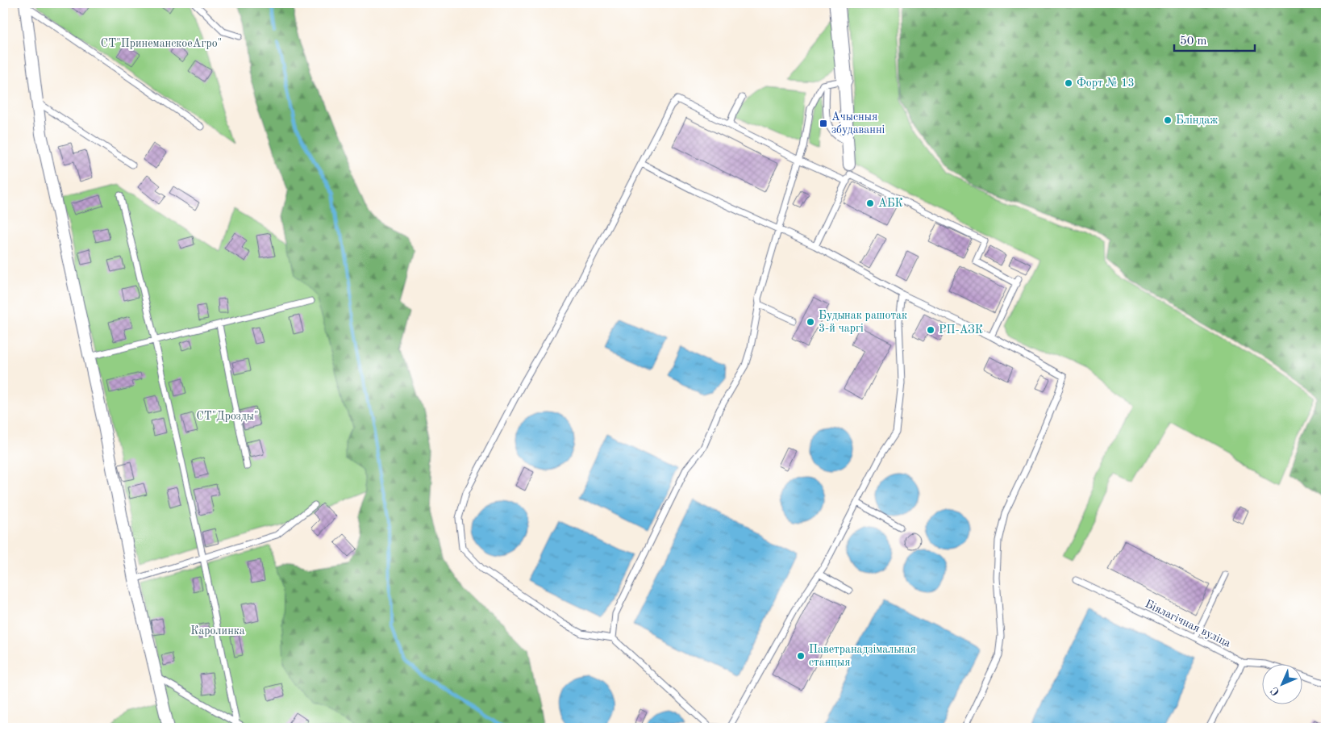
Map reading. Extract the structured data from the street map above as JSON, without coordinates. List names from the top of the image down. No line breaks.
{"streets":{"lane":["Біялагічная вуліца"]},"parks":["СТ\"ПринеманскоеАгро\"","СТ\"Дрозды\"","Каролинка"],"places":{"other":["Форт № 13","Бліндаж","АБК","Будынак рашотак 3-й чаргі","РП-АЗК","Паветранадзімальная станцыя"],"transit":["Ачысныя збудаванні"]},"scale_bar":"50 m","north":"bottom left"}
